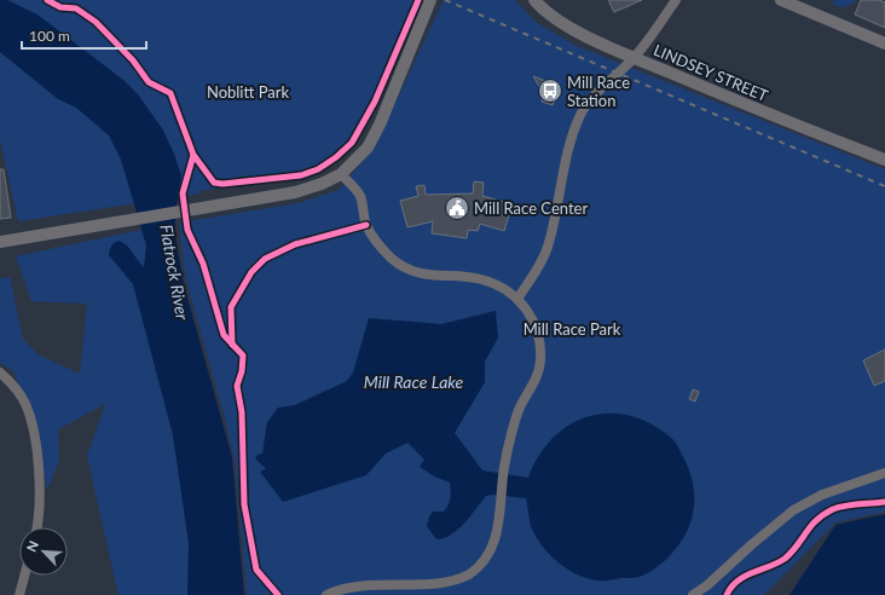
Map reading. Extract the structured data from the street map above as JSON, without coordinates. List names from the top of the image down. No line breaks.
{"streets":{"main road":["LINDSEY STREET"]},"water":["Flatrock River","Mill Race Lake"],"parks":["Noblitt Park","Mill Race Park"],"places":{"bus stop":["Mill Race Station"],"public building":["Mill Race Center"]},"scale_bar":"100 m","north":"top left"}
